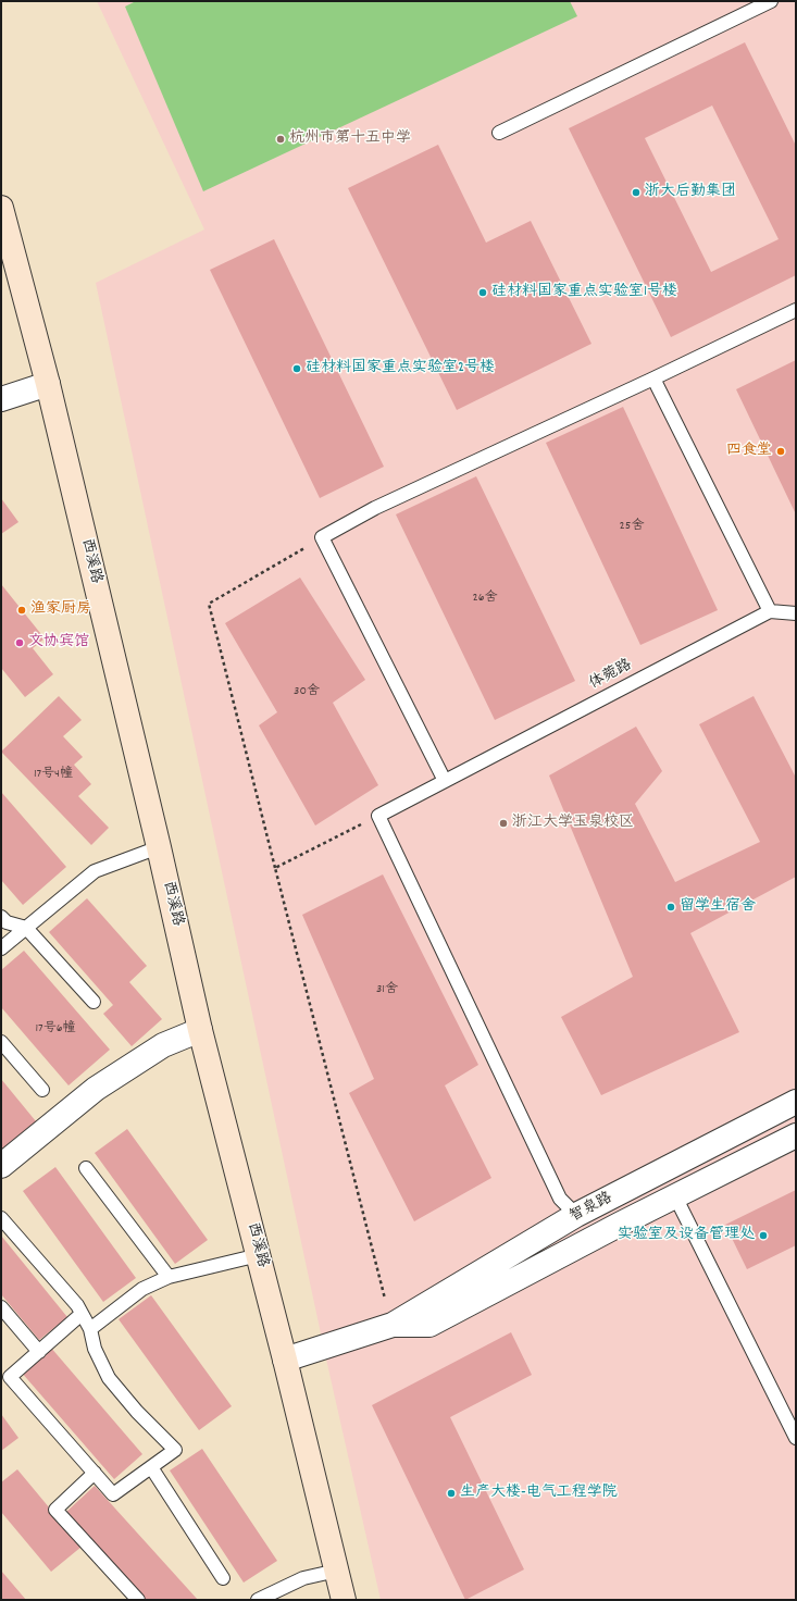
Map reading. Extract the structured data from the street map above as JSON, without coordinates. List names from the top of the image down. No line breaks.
{"streets":{"main road":["西溪路"],"street":["智泉路"],"lane":["体菀路"]},"crossings":[["西溪路","智泉路"]],"places":["杭州市第十五中学","浙大后勤集团","硅材料国家重点实验室1号楼","硅材料国家重点实验室2号楼","四食堂","渔家厨房","文协宾馆","浙江大学玉泉校区","留学生宿舍","实验室及设备管理处","生产大楼-电气工程学院"],"house_numbers":["25舍","26舍","30舍","17号4幢","31舍","17号6幢"]}
